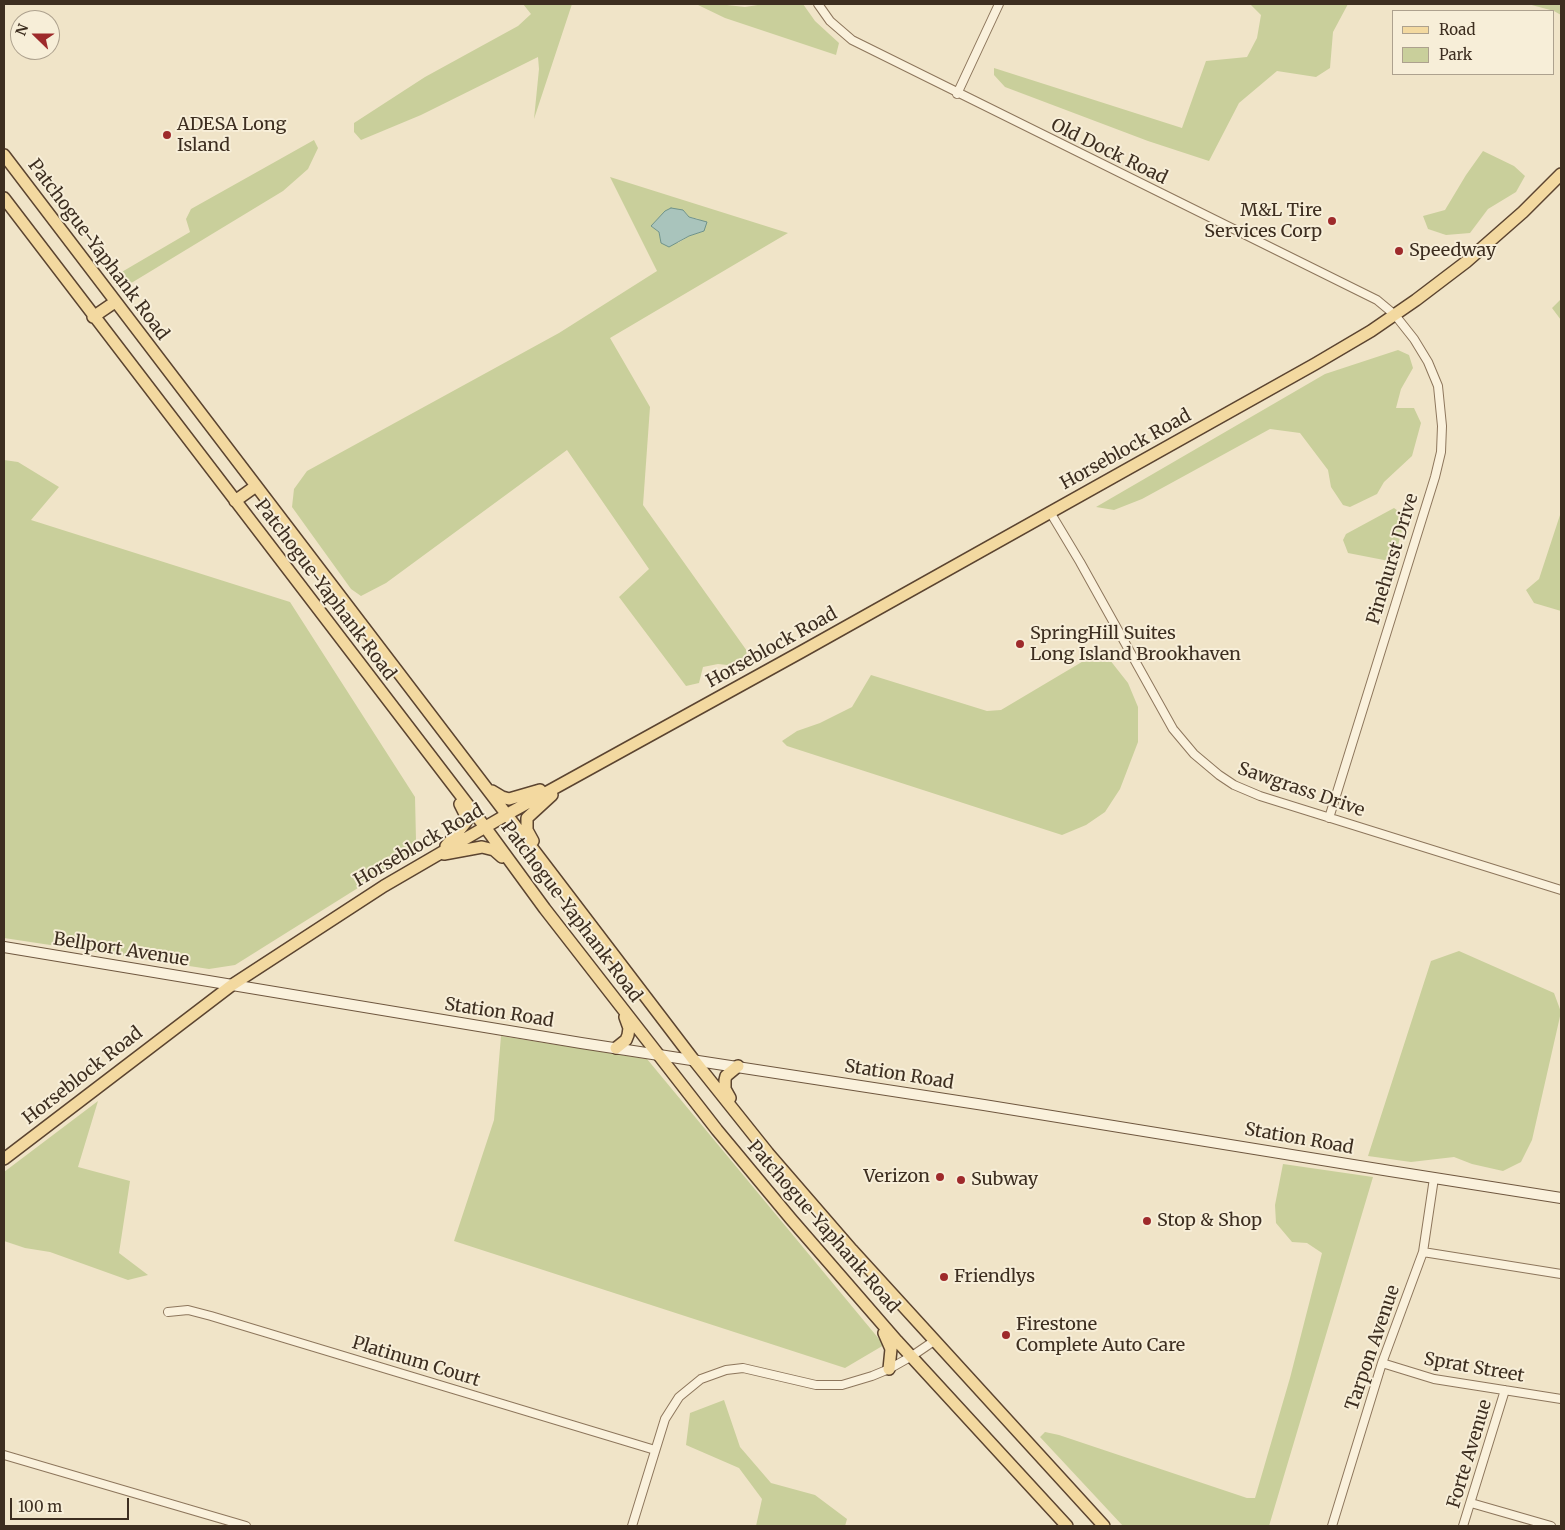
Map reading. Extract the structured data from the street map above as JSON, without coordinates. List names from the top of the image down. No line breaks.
{"streets":{"main road":["Patchogue-Yaphank Road","Horseblock Road","Bellport Avenue","Station Road"],"street":["Old Dock Road","Pinehurst Drive","Sawgrass Drive","Tarpon Avenue","Platinum Court","Sprat Street","Forte Avenue"]},"crossings":[["Old Dock Road","Horseblock Road"],["Old Dock Road","Pinehurst Drive"],["Patchogue-Yaphank Road","Horseblock Road"],["Patchogue-Yaphank Road","Station Road"],["Horseblock Road","Pinehurst Drive"],["Horseblock Road","Sawgrass Drive"],["Horseblock Road","Bellport Avenue"],["Horseblock Road","Station Road"],["Pinehurst Drive","Sawgrass Drive"],["Bellport Avenue","Station Road"],["Station Road","Tarpon Avenue"],["Tarpon Avenue","Sprat Street"],["Sprat Street","Forte Avenue"]],"places":["ADESA Long Island","M&L Tire Services Corp","Speedway","SpringHill Suites Long Island Brookhaven","Verizon","Subway","Stop & Shop","Friendlys","Firestone Complete Auto Care"],"legend":["Road","Park"],"scale_bar":"100 m","north":"left"}
